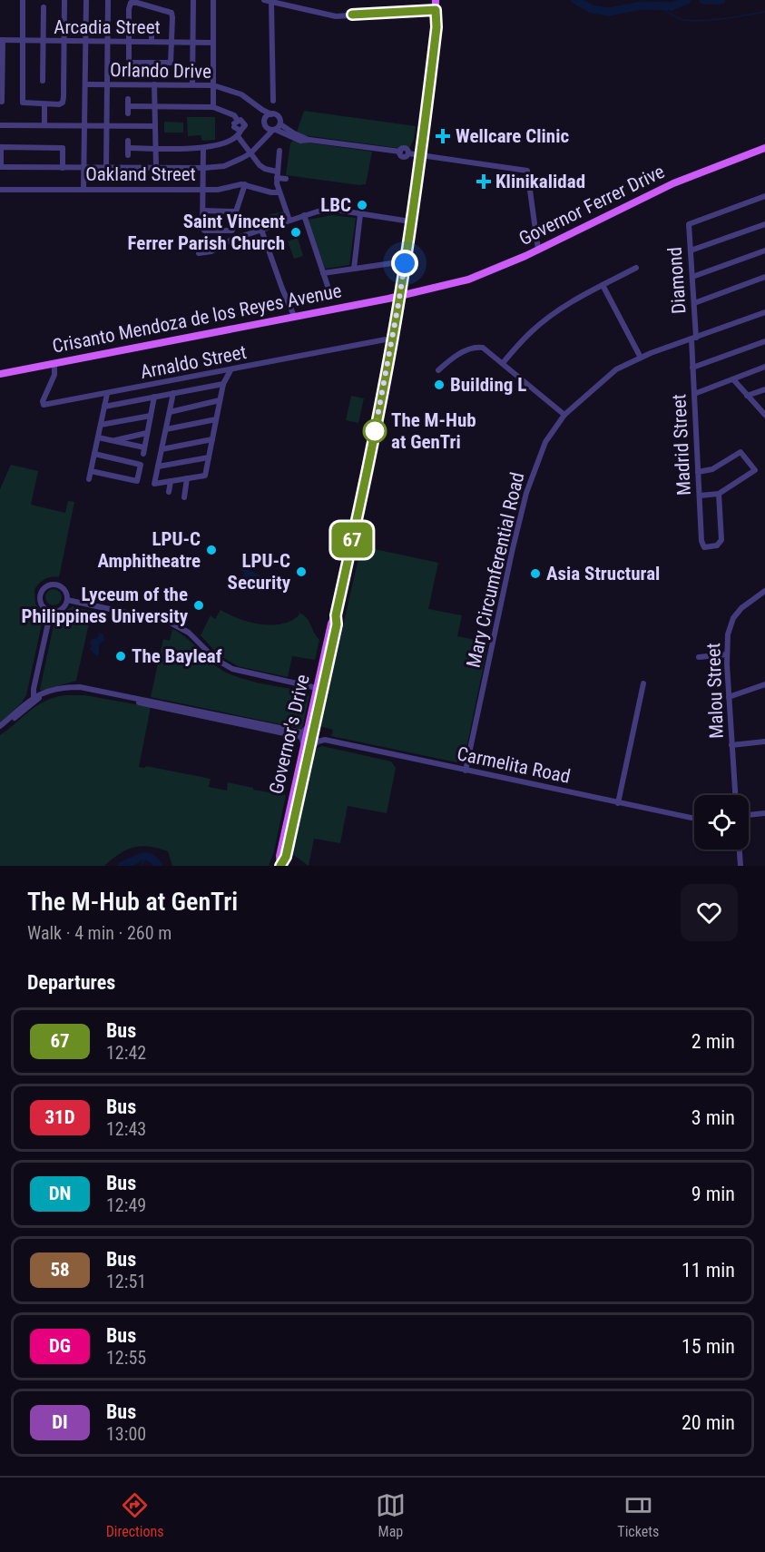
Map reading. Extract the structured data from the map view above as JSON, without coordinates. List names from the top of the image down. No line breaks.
{"streets":{"main road":["Governor Ferrer Drive","Crisanto Mendoza de los Reyes Avenue","Governor's Drive"],"street":["Arcadia Street","Orlando Drive","Oakland Street","Diamond","Arnaldo Street","Madrid Street","Mary Circumferential Road","Malou Street","Carmelita Road"]},"crossings":[["Governor Ferrer Drive","Crisanto Mendoza de los Reyes Avenue"],["Governor Ferrer Drive","Governor's Drive"],["Diamond","Madrid Street"],["Diamond","Mary Circumferential Road"],["Crisanto Mendoza de los Reyes Avenue","Arnaldo Street"],["Crisanto Mendoza de los Reyes Avenue","Governor's Drive"],["Arnaldo Street","Governor's Drive"],["Madrid Street","Mary Circumferential Road"],["Mary Circumferential Road","Carmelita Road"]],"places":{"health":["Wellcare Clinic","Klinikalidad"],"other":["LBC","Saint Vincent Ferrer Parish Church","Building L","The M-Hub at GenTri","LPU-C Amphitheatre","LPU-C Security","Asia Structural","Lyceum of the Philippines University","The Bayleaf"]},"lines":["bus line 67"],"page":{"on_map":"67","heading":[["The M-Hub at GenTri","Walk · 4 min · 260 m"],"Departures"],"list":[{"mark":"67","name":"Bus","note":"12:42","value":"2 min"},{"mark":"31D","name":"Bus","note":"12:43","value":"3 min"},{"mark":"DN","name":"Bus","note":"12:49","value":"9 min"},{"mark":"58","name":"Bus","note":"12:51","value":"11 min"},{"mark":"DG","name":"Bus","note":"12:55","value":"15 min"},{"mark":"DI","name":"Bus","note":"13:00","value":"20 min"}],"tabs":["Directions","Map","Tickets"]}}
